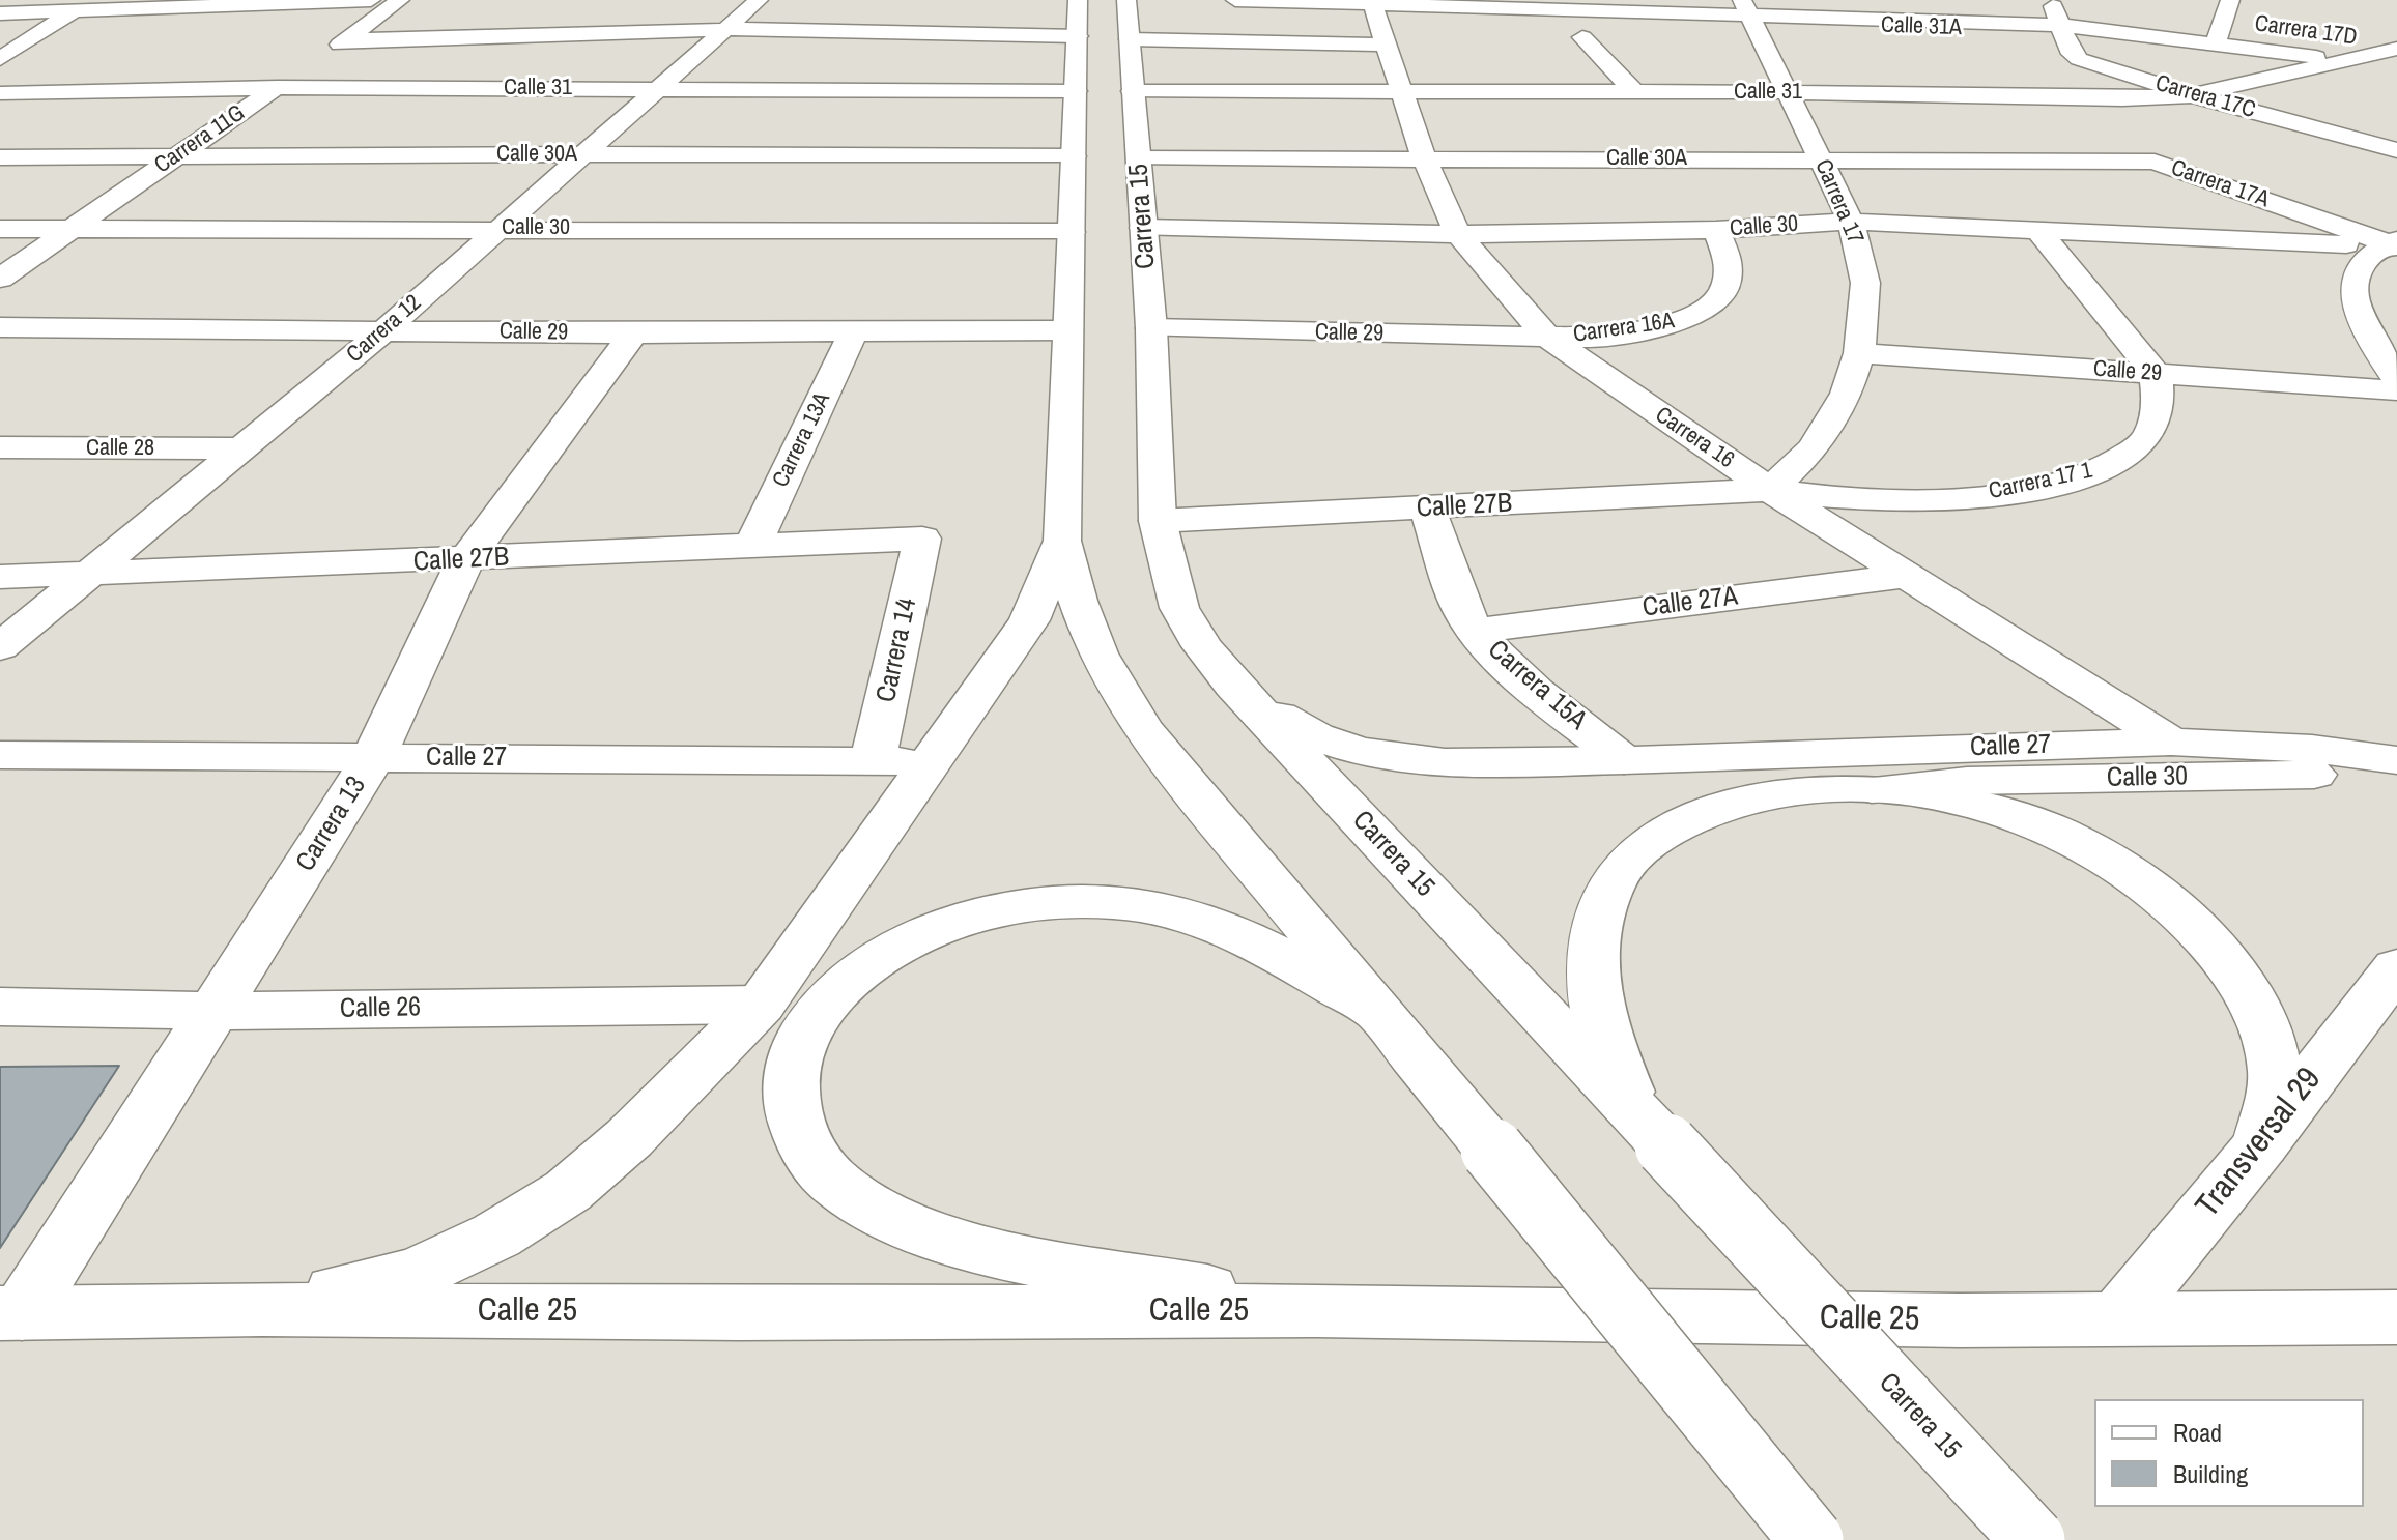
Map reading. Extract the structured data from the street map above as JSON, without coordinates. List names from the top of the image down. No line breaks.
{"streets":{"street":["Carrera 17D","Calle 31","Carrera 17C","Carrera 11G","Calle 30A","Carrera 17A","Carrera 17","Carrera 15","Calle 30","Carrera 16A","Carrera 12","Calle 29","Carrera 16","Carrera 13A","Calle 28","Carrera 17 1","Calle 27B","Calle 27A","Carrera 14","Carrera 15A","Calle 27","Carrera 13","Calle 26","Transversal 29","Calle 25"]},"crossings":[["Carrera 17D","Calle 31"],["Carrera 17D","Carrera 17"],["Carrera 17D","Carrera 16"],["Calle 31","Carrera 17C"],["Calle 31","Carrera 11G"],["Calle 31","Carrera 17A"],["Calle 31","Carrera 17"],["Calle 31","Carrera 15"],["Calle 31","Carrera 12"],["Calle 31","Carrera 16"],["Carrera 17C","Carrera 17A"],["Carrera 11G","Calle 30A"],["Carrera 11G","Calle 30"],["Calle 30A","Carrera 17A"],["Calle 30A","Carrera 17"],["Calle 30A","Carrera 15"],["Calle 30A","Carrera 12"],["Calle 30A","Carrera 16"],["Carrera 17A","Calle 30"],["Carrera 17","Calle 30"],["Carrera 17","Calle 29"],["Carrera 17","Carrera 16"],["Carrera 17","Carrera 17 1"],["Carrera 17","Calle 27B"],["Carrera 15","Calle 30"],["Carrera 15","Calle 29"],["Carrera 15","Calle 27B"],["Carrera 15","Calle 27"],["Calle 30","Carrera 16A"],["Calle 30","Carrera 12"],["Calle 30","Carrera 16"],["Calle 30","Calle 27"],["Carrera 16A","Calle 29"],["Carrera 16A","Carrera 16"],["Carrera 12","Calle 29"],["Carrera 12","Calle 28"],["Carrera 12","Calle 27B"],["Calle 29","Carrera 16"],["Calle 29","Carrera 13A"],["Calle 29","Carrera 17 1"],["Calle 29","Carrera 13"],["Carrera 16","Carrera 17 1"],["Carrera 16","Calle 27B"],["Carrera 16","Calle 27A"],["Carrera 16","Calle 27"],["Carrera 13A","Calle 27B"],["Carrera 17 1","Calle 27B"],["Calle 27B","Carrera 14"],["Calle 27B","Carrera 15A"],["Calle 27B","Carrera 13"],["Calle 27A","Carrera 15A"],["Carrera 14","Calle 27"],["Carrera 15A","Calle 27"],["Calle 27","Carrera 13"],["Carrera 13","Calle 26"],["Carrera 13","Calle 25"],["Transversal 29","Calle 25"]],"legend":["Road","Building"]}
